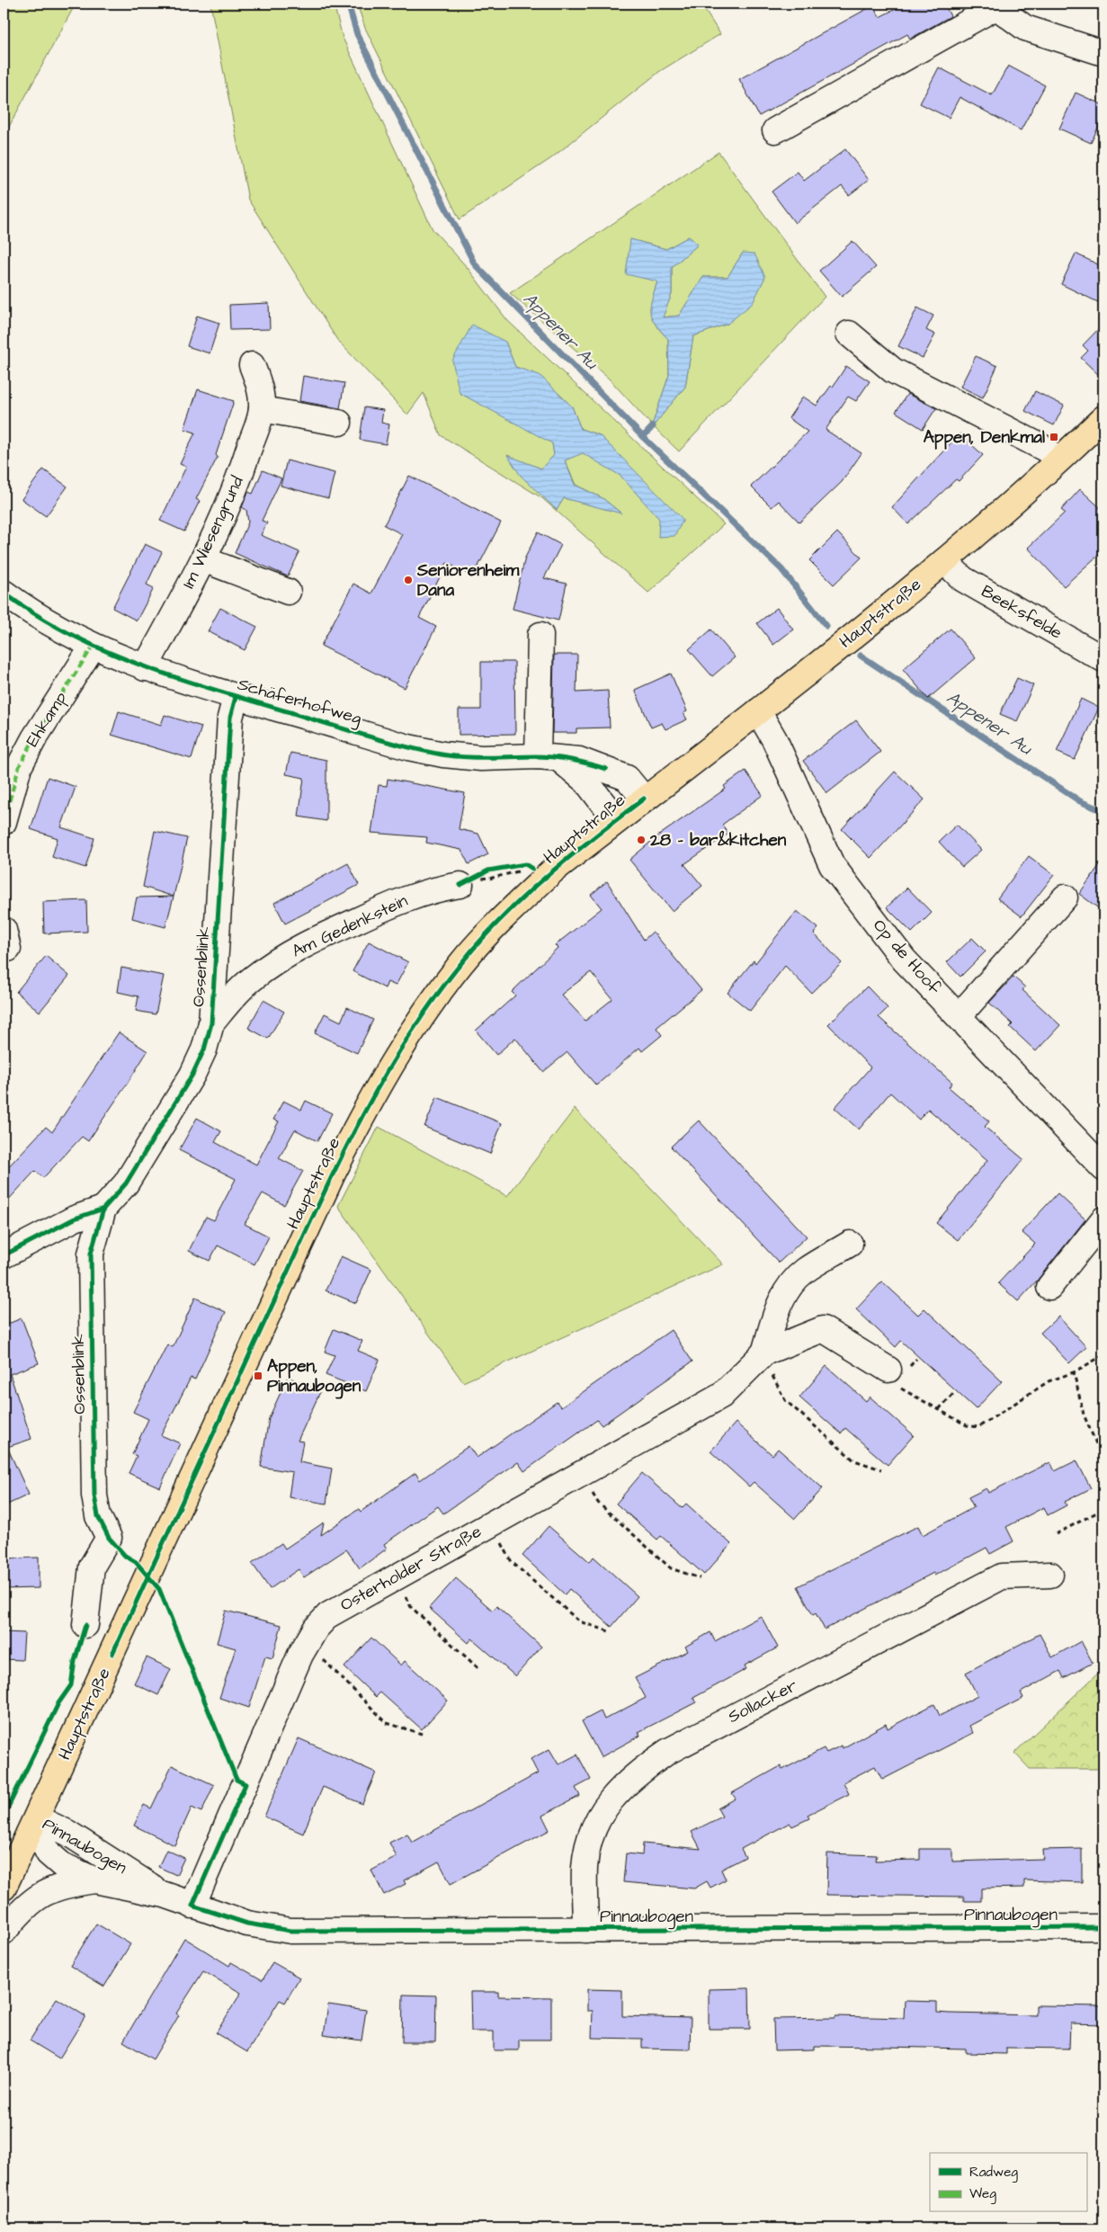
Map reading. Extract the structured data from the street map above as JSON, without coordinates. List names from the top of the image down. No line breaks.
{"streets":{"main road":["Hauptstraße"],"street":["Im Wiesengrund","Beeksfelde","Schäferhofweg","Ehkamp","Am Gedenkstein","Op de Hoof","Ossenblink","Osterholder Straße","Sollacker","Pinnaubogen"]},"crossings":[["Im Wiesengrund","Schäferhofweg"],["Beeksfelde","Hauptstraße"],["Hauptstraße","Schäferhofweg"],["Hauptstraße","Op de Hoof"],["Hauptstraße","Pinnaubogen"],["Schäferhofweg","Ehkamp"],["Schäferhofweg","Ossenblink"],["Am Gedenkstein","Ossenblink"],["Osterholder Straße","Pinnaubogen"],["Sollacker","Pinnaubogen"]],"water":["Appener Au"],"places":{"transit":["Appen, Denkmal","Appen, Pinnaubogen"],"other":["Seniorenheim Dana","28 - bar&kitchen"]},"legend":["Radweg","Weg"]}
